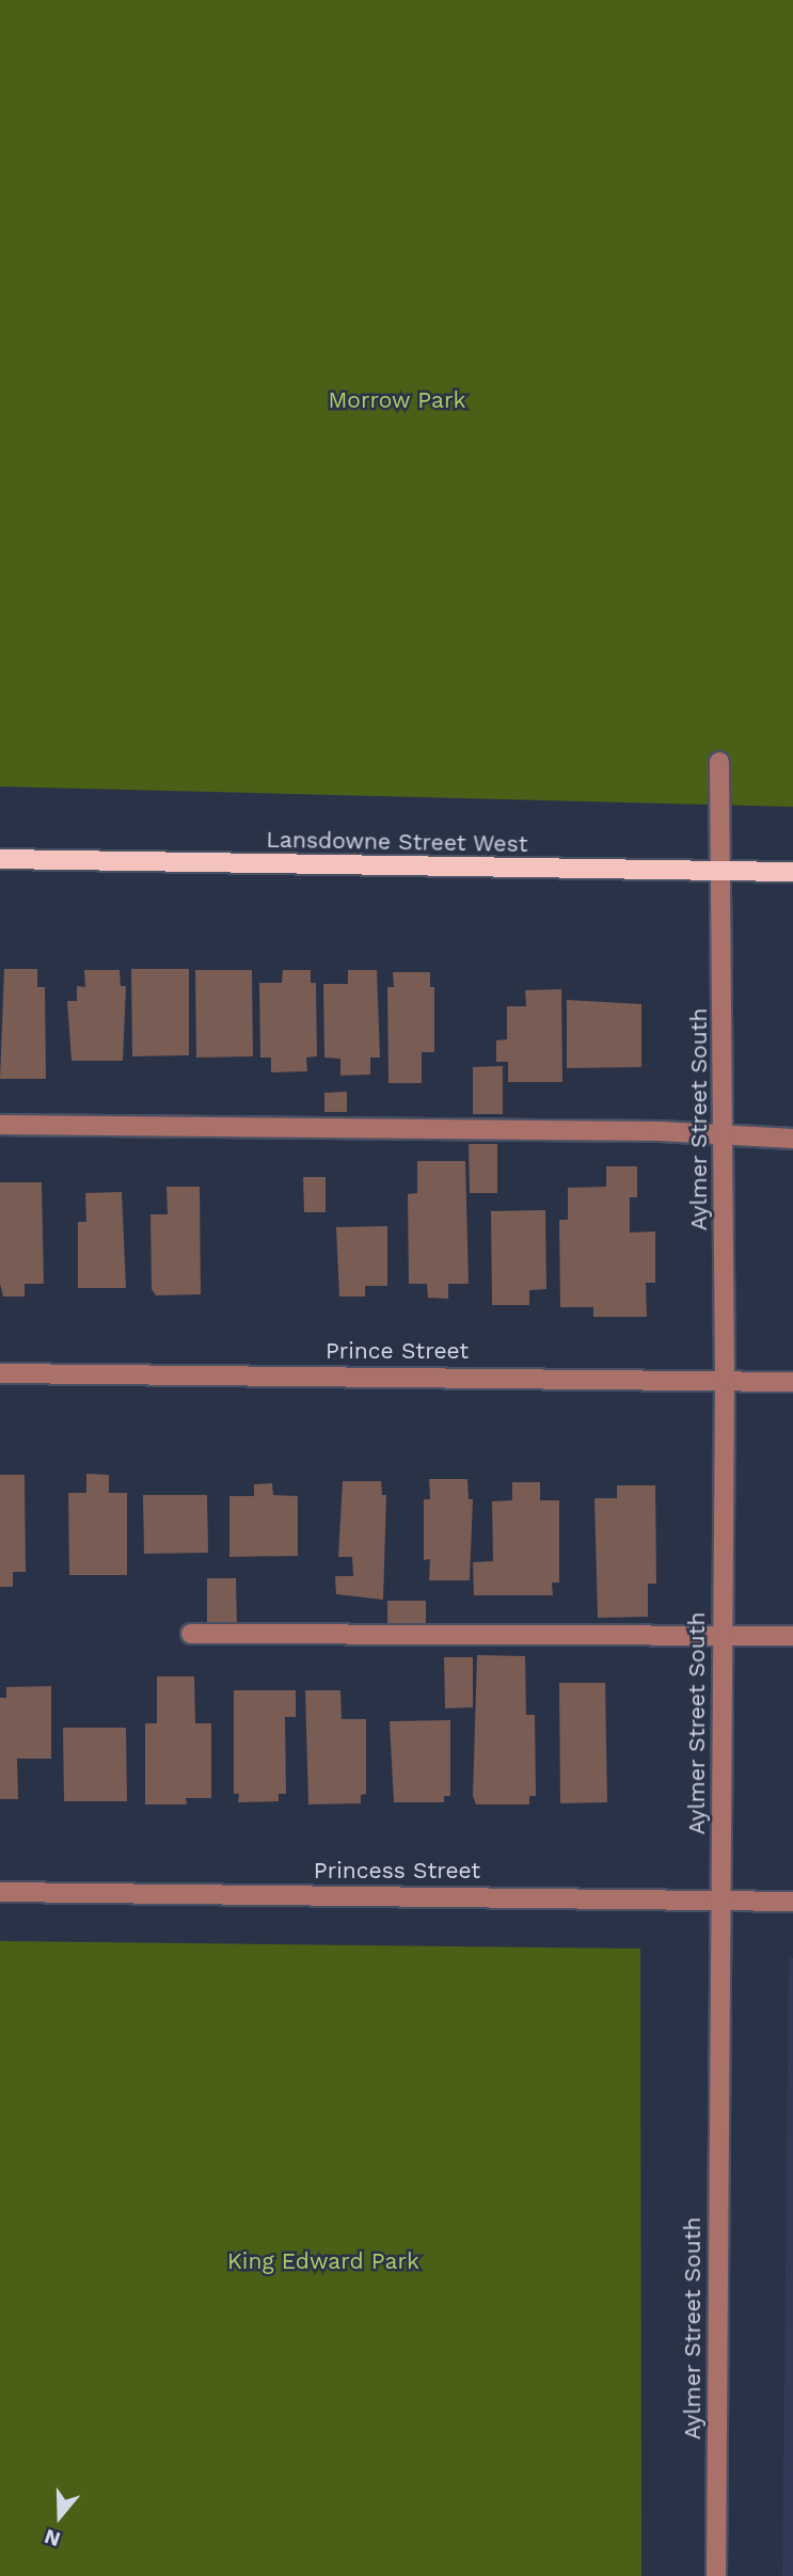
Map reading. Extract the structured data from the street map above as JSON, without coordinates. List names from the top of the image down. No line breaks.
{"streets":{"main road":["Lansdowne Street West"],"street":["Aylmer Street South","Prince Street","Princess Street"]},"crossings":[["Lansdowne Street West","Aylmer Street South"],["Aylmer Street South","Prince Street"],["Aylmer Street South","Princess Street"]],"parks":["Morrow Park","King Edward Park"],"north":"bottom"}
